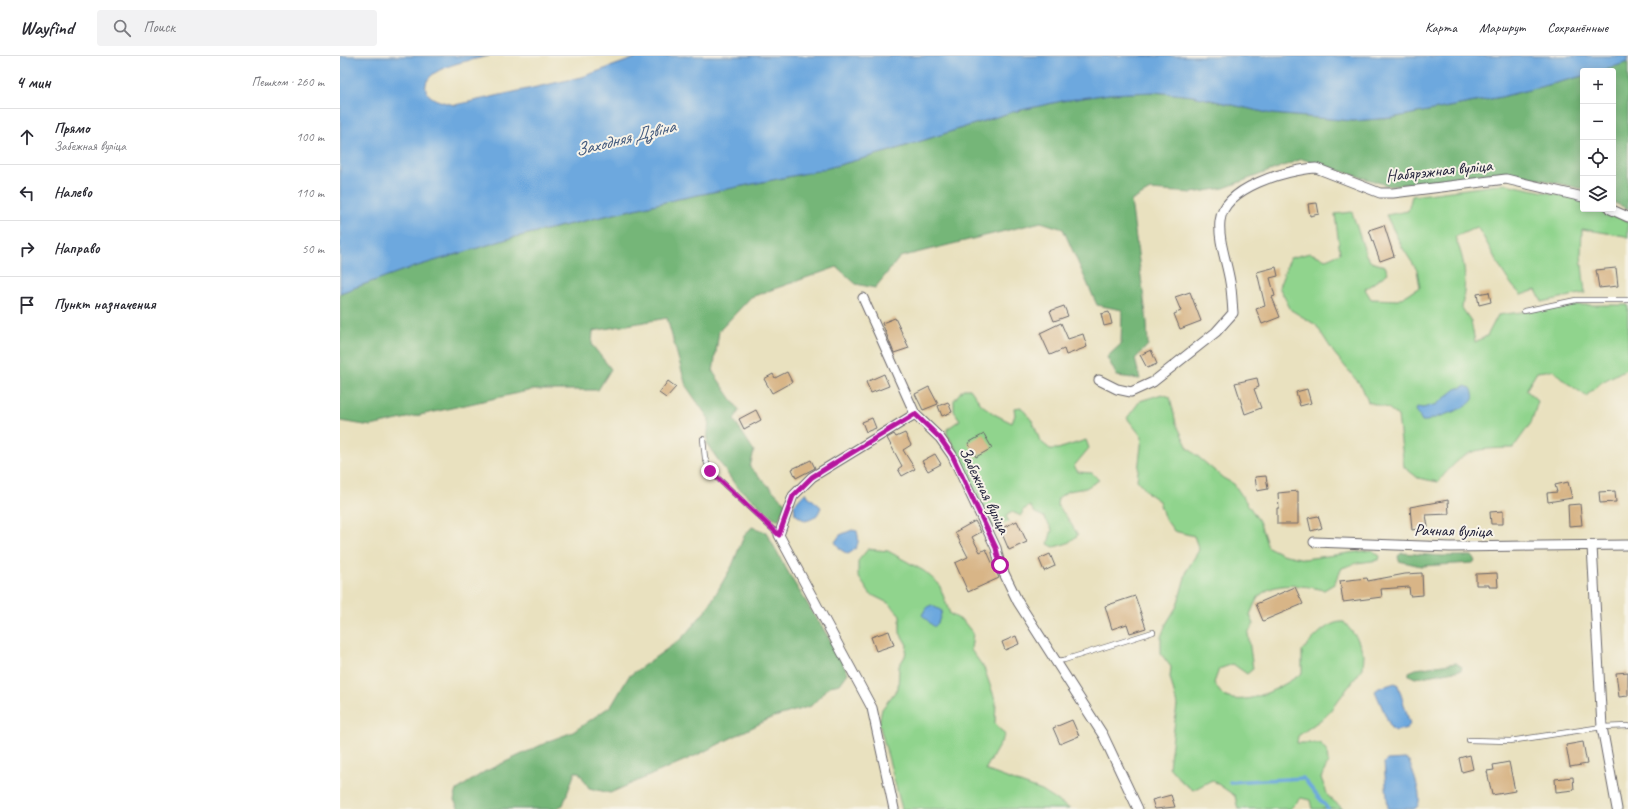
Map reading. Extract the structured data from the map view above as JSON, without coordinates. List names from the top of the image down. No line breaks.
{"streets":{"street":["Набярэжная вуліца","Забежная вуліца","Рачная вуліца"]},"water":["Заходняя Дзвіна"],"page":{"header":"Wayfind","search":"Поиск","nav":["Карта","Маршрут","Сохранённые"],"heading":["4 мин","Пешком · 260 m"],"map_buttons":["+","−"],"list":[["Прямо","Забежная вуліца","100 m"],["Налево","110 m"],["Направо","50 m"],"Пункт назначения"]}}
